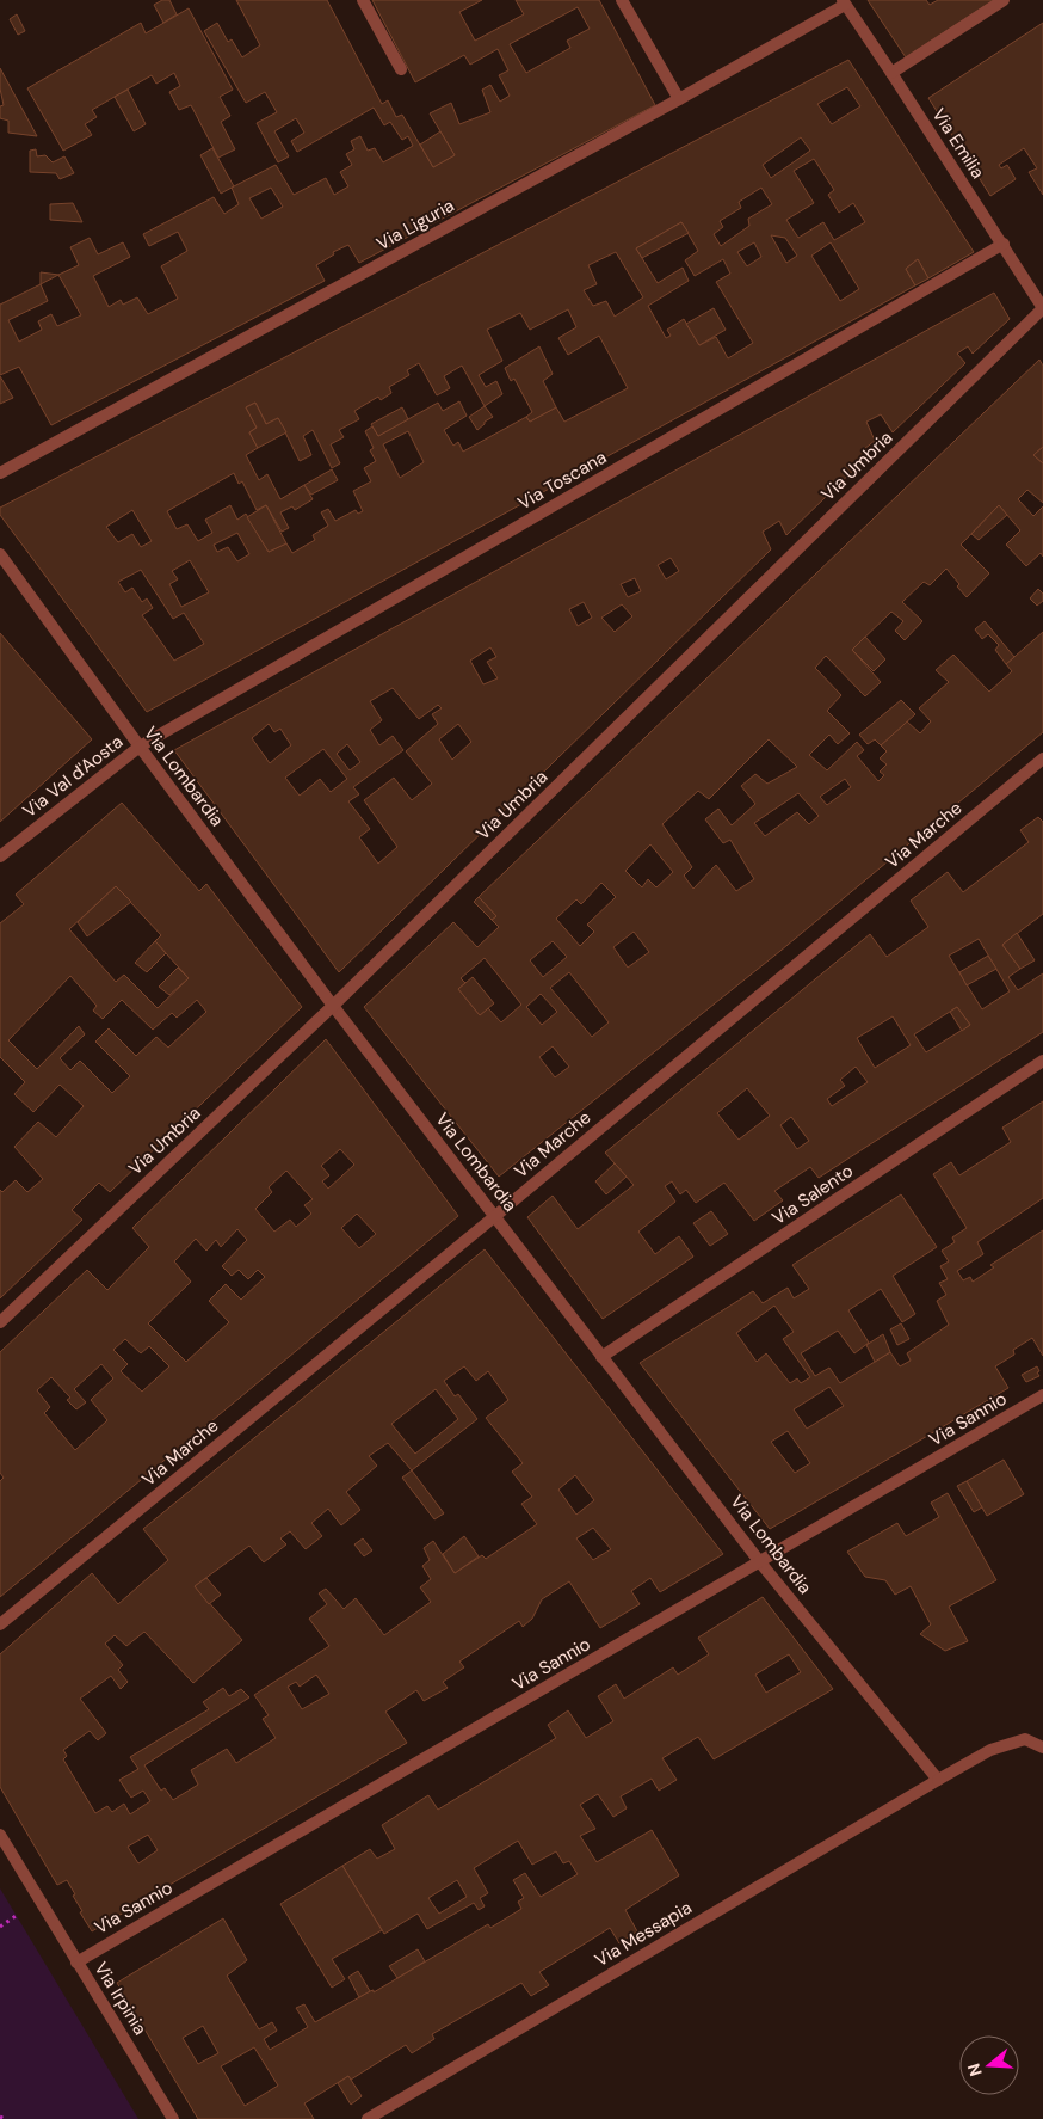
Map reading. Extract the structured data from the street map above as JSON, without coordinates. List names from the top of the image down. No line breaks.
{"streets":{"street":["Via Emilia","Via Liguria","Via Umbria","Via Toscana","Via Val d'Aosta","Via Lombardia","Via Marche","Via Salento","Via Sannio","Via Messapia","Via Irpinia"]},"crossings":[["Via Emilia","Via Liguria"],["Via Emilia","Via Umbria"],["Via Emilia","Via Toscana"],["Via Umbria","Via Lombardia"],["Via Toscana","Via Val d'Aosta"],["Via Toscana","Via Lombardia"],["Via Val d'Aosta","Via Lombardia"],["Via Lombardia","Via Marche"],["Via Lombardia","Via Salento"],["Via Lombardia","Via Sannio"],["Via Lombardia","Via Messapia"],["Via Sannio","Via Irpinia"]],"north":"left"}
